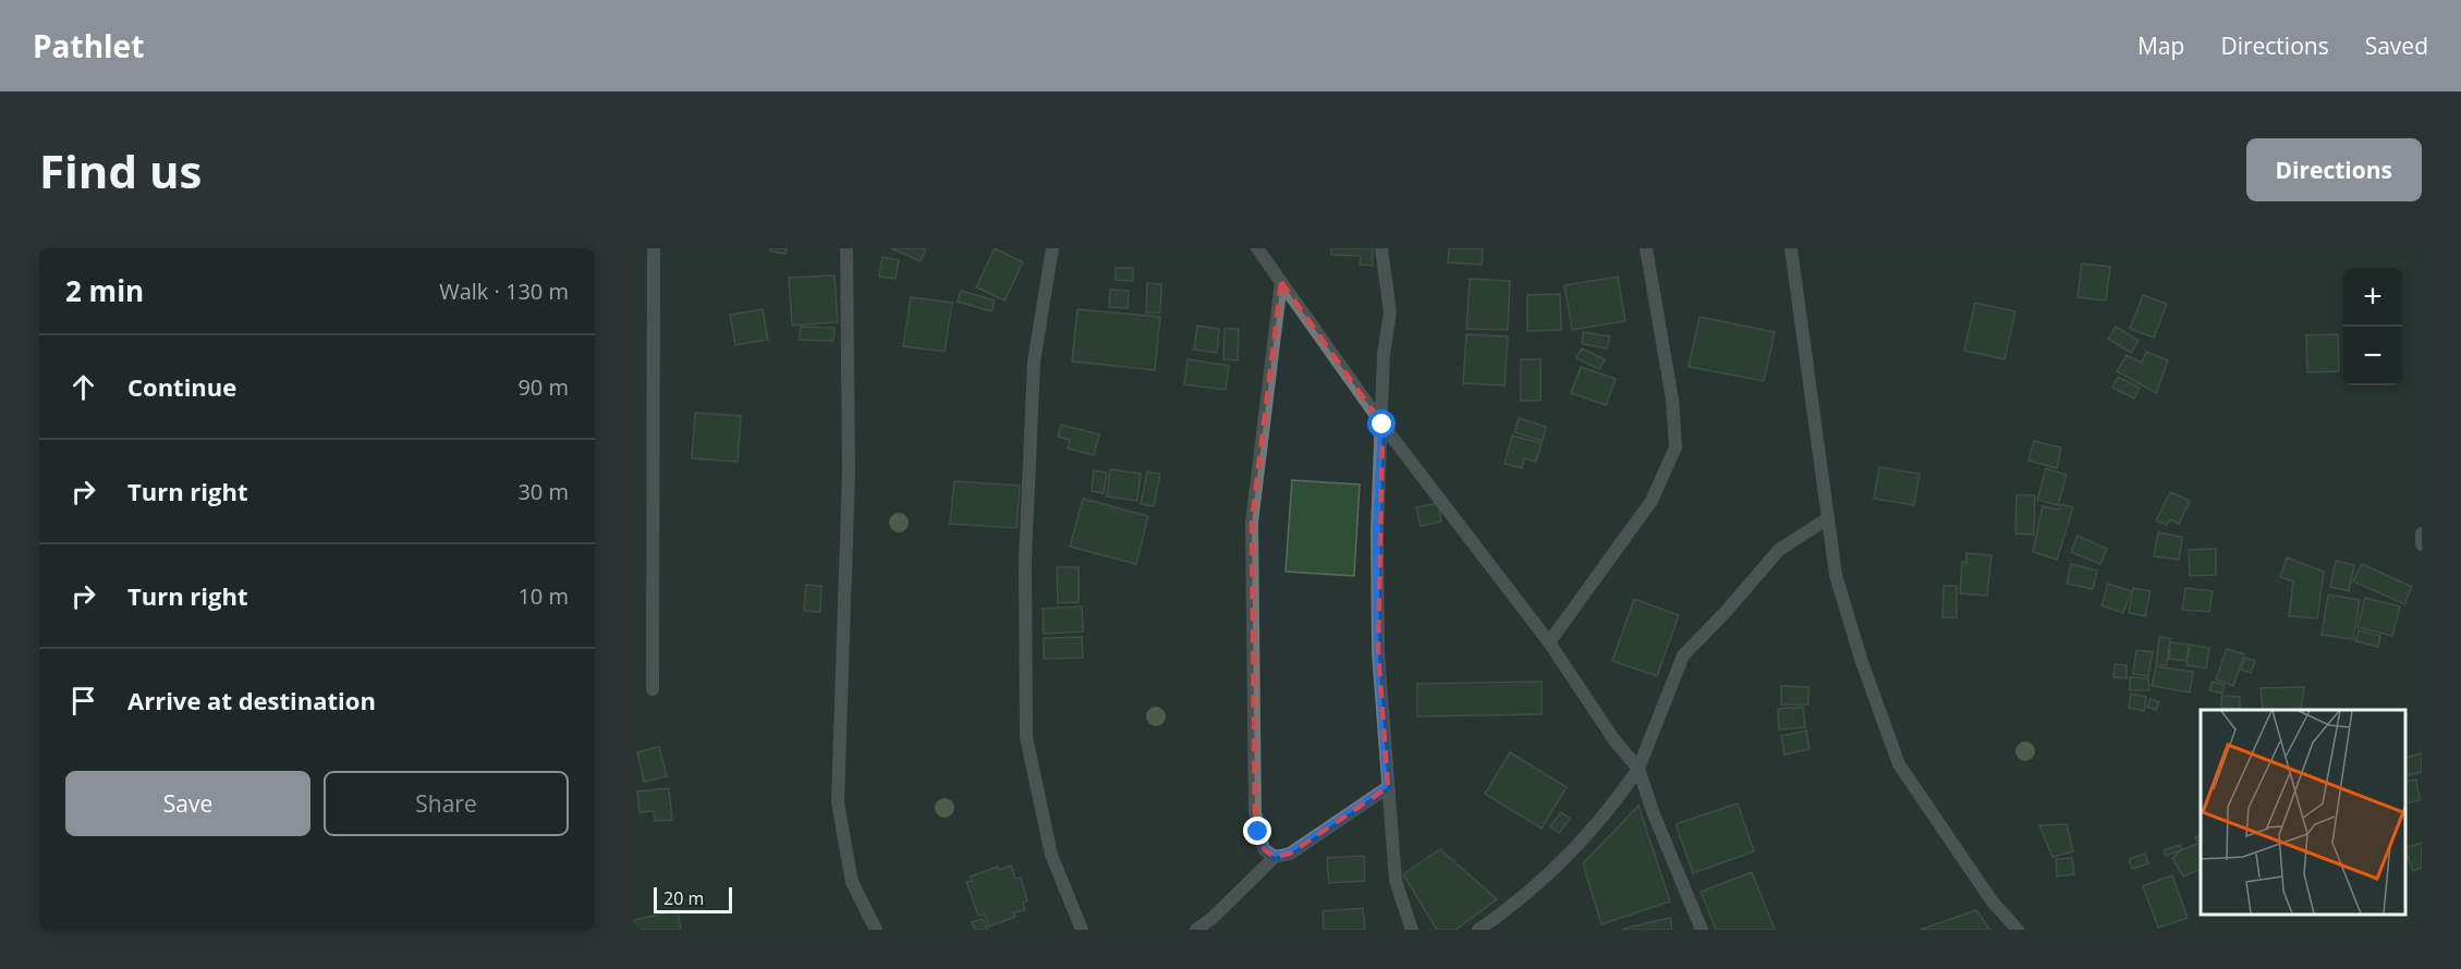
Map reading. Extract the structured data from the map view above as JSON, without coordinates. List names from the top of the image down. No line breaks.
{"scale_bar":"20 m","page":{"header":"Pathlet","nav":["Map","Directions","Saved"],"buttons":["Directions",["Save","Share"]],"title":"Find us","heading":["2 min","Walk · 130 m"],"map_buttons":["+","−"],"list":[["Continue","90 m"],["Turn right","30 m"],["Turn right","10 m"],"Arrive at destination"],"scale":"20 m"}}
